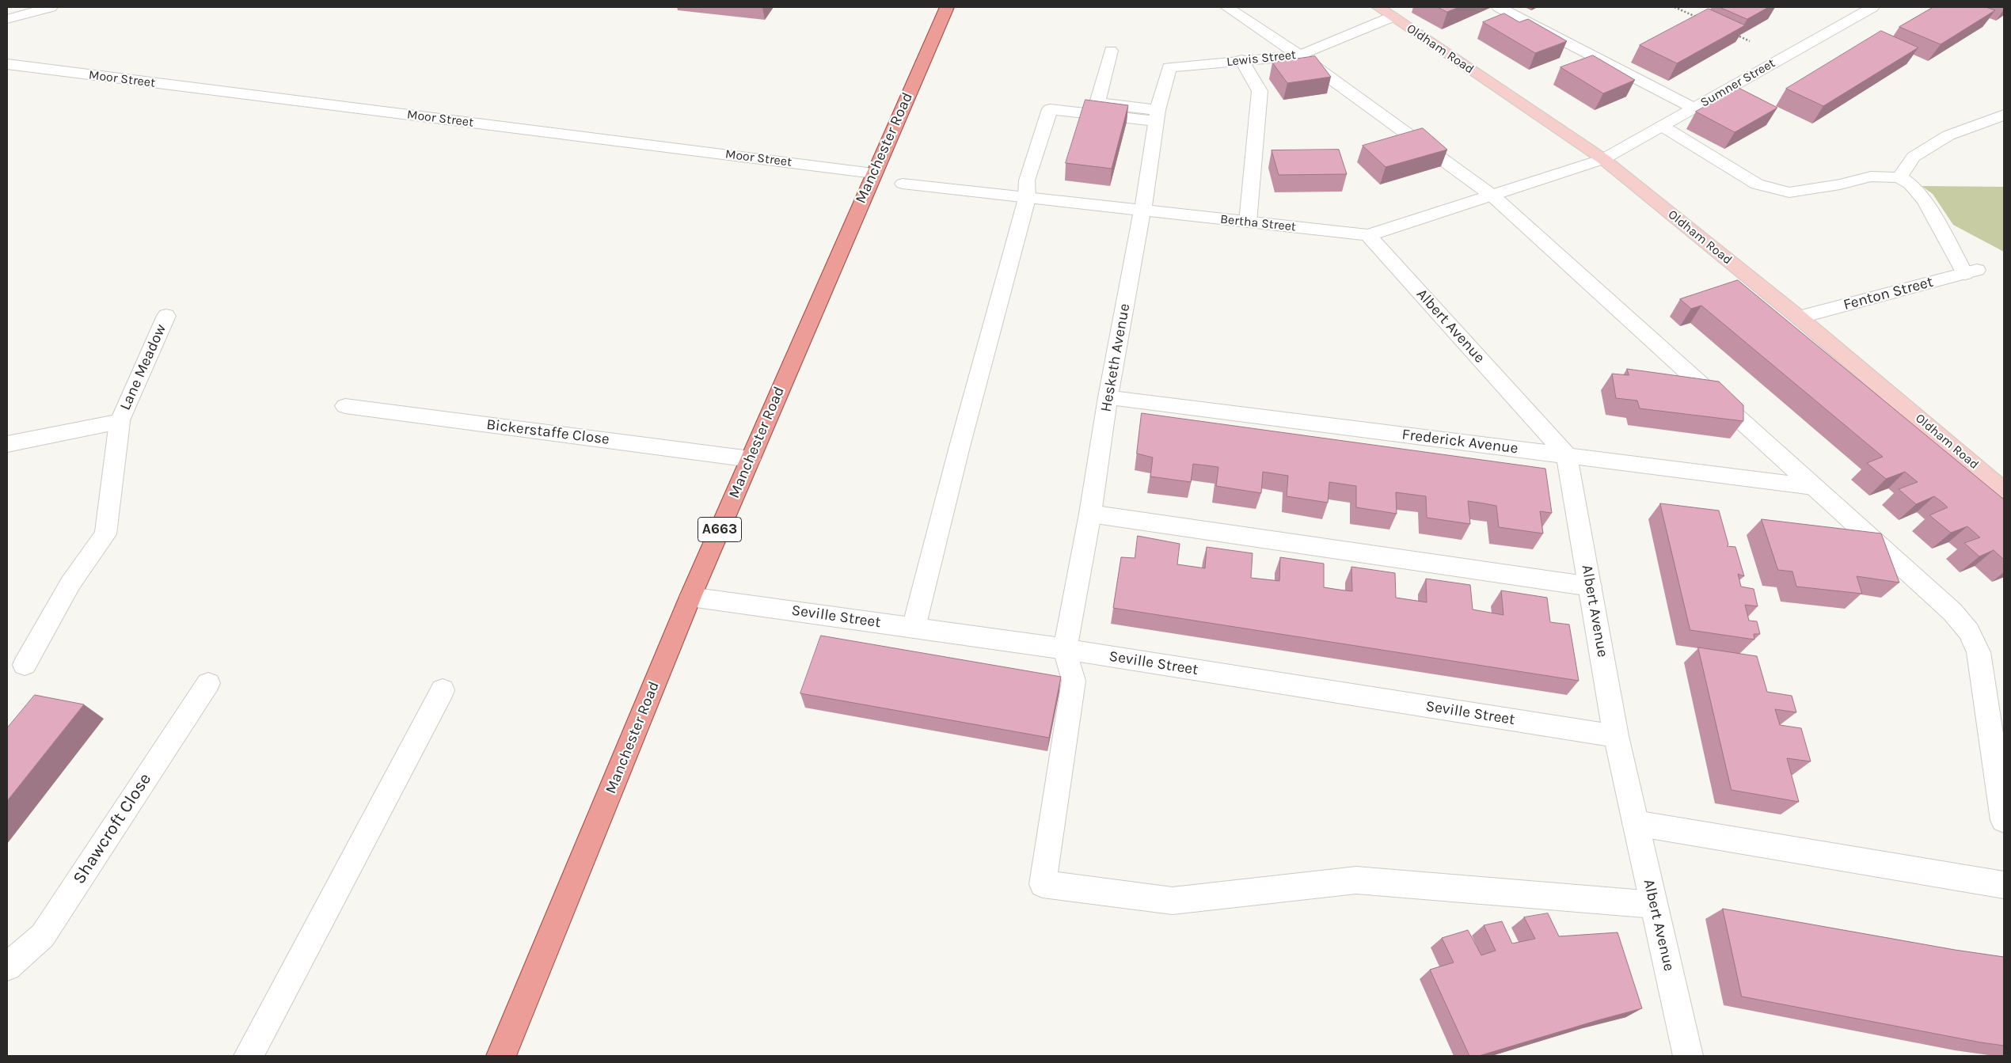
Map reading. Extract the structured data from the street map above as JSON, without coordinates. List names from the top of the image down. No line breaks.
{"streets":{"main road":["Oldham Road","Manchester Road","A663"],"street":["Lewis Street","Moor Street","Sumner Street","Bertha Street","Fenton Street","Albert Avenue","Hesketh Avenue","Lane Meadow","Bickerstaffe Close","Frederick Avenue","Seville Street","Shawcroft Close"]},"crossings":[["Oldham Road","Lewis Street"],["Oldham Road","Sumner Street"],["Oldham Road","Bertha Street"],["Oldham Road","Fenton Street"],["Lewis Street","Hesketh Avenue"],["Moor Street","Manchester Road"],["Sumner Street","Bertha Street"],["Manchester Road","Bickerstaffe Close"],["Manchester Road","Seville Street"],["Bertha Street","Albert Avenue"],["Bertha Street","Hesketh Avenue"],["Albert Avenue","Frederick Avenue"],["Albert Avenue","Seville Street"],["Hesketh Avenue","Frederick Avenue"],["Hesketh Avenue","Seville Street"]]}
